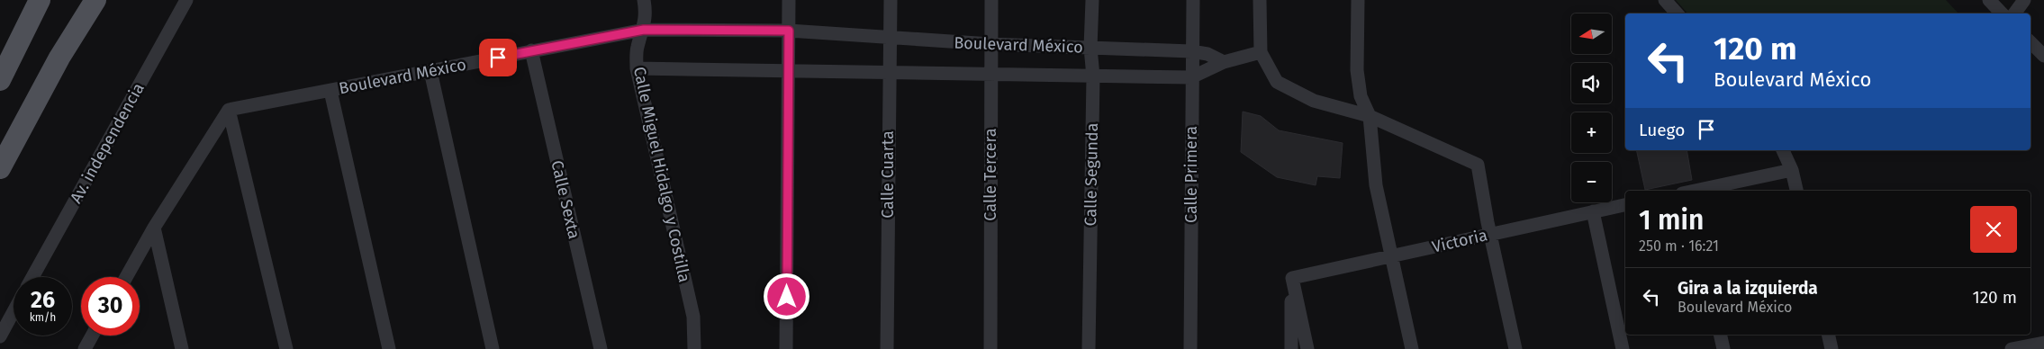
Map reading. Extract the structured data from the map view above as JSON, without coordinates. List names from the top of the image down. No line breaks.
{"streets":{"street":["Boulevard México","Av. independencia","Calle Miguel Hidalgo y Costilla","Calle Cuarta","Calle Tercera","Calle Segunda","Calle Primera","Calle Sexta","Victoria"]},"crossings":[["Boulevard México","Calle Miguel Hidalgo y Costilla"],["Boulevard México","Calle Cuarta"],["Boulevard México","Calle Tercera"],["Boulevard México","Calle Segunda"],["Boulevard México","Calle Primera"],["Boulevard México","Calle Sexta"]],"north":"left","page":{"map_buttons":["+","−"],"turn":["120 m","Boulevard México"],"then":"Luego","heading":["1 min","250 m · 16:21"],"list":[{"name":"Gira a la izquierda","note":"Boulevard México","value":"120 m"}],"speed":"26 km/h","limit":"30"}}
